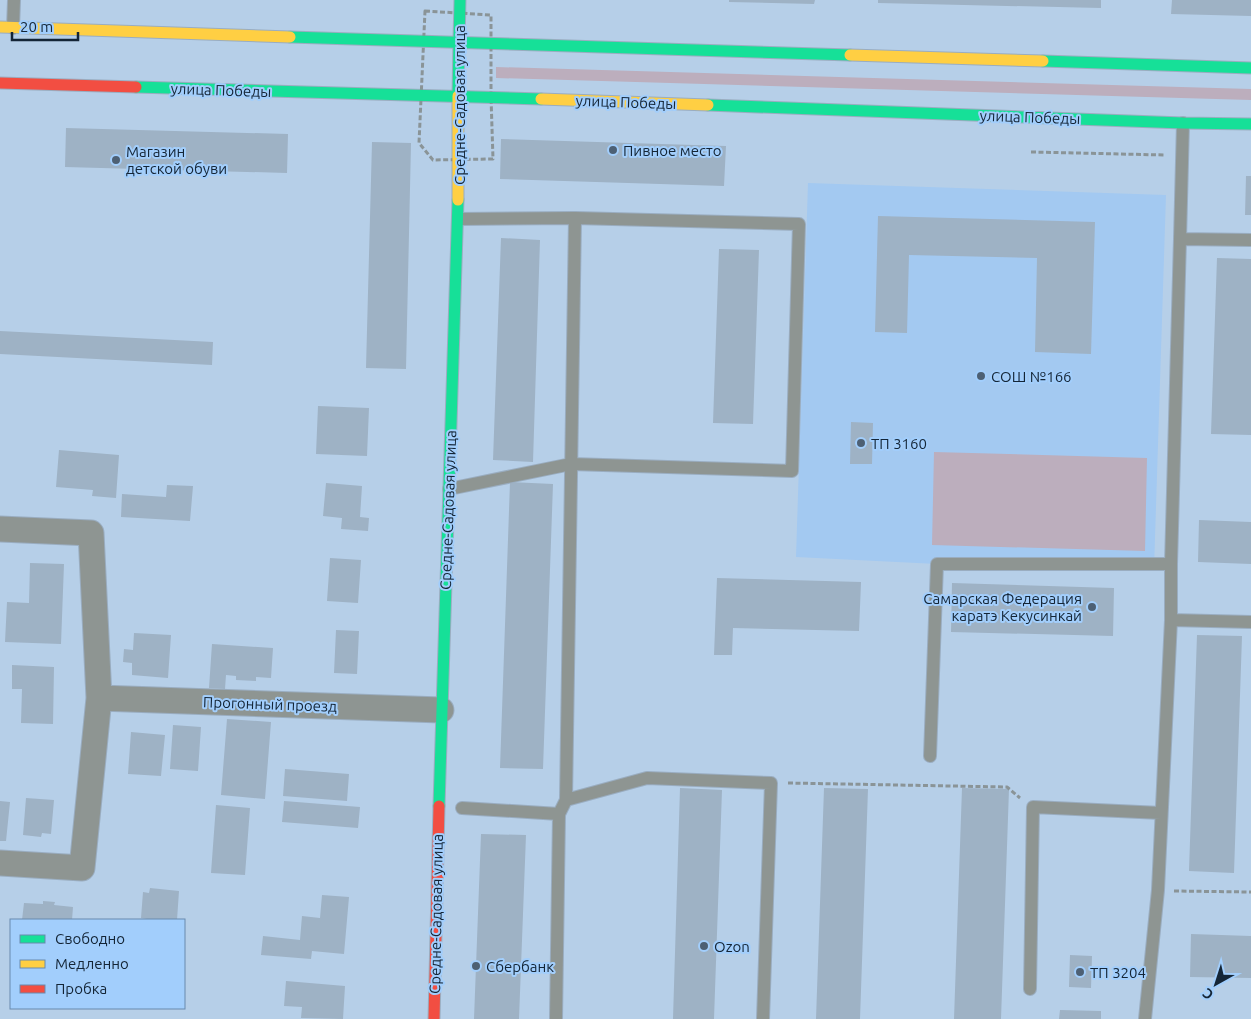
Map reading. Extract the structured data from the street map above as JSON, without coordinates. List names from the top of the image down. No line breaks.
{"streets":{"main road":["улица Победы","Средне-Садовая улица"],"street":["Прогонный проезд"]},"crossings":[["улица Победы","Средне-Садовая улица"],["Средне-Садовая улица","Прогонный проезд"]],"places":["Пивное место","Магазин детской обуви","СОШ №166","ТП 3160","Самарская Федерация каратэ Кекусинкай","Ozon","Сбербанк","ТП 3204"],"legend":["Свободно","Медленно","Пробка"],"scale_bar":"20 m","north":"bottom left"}
